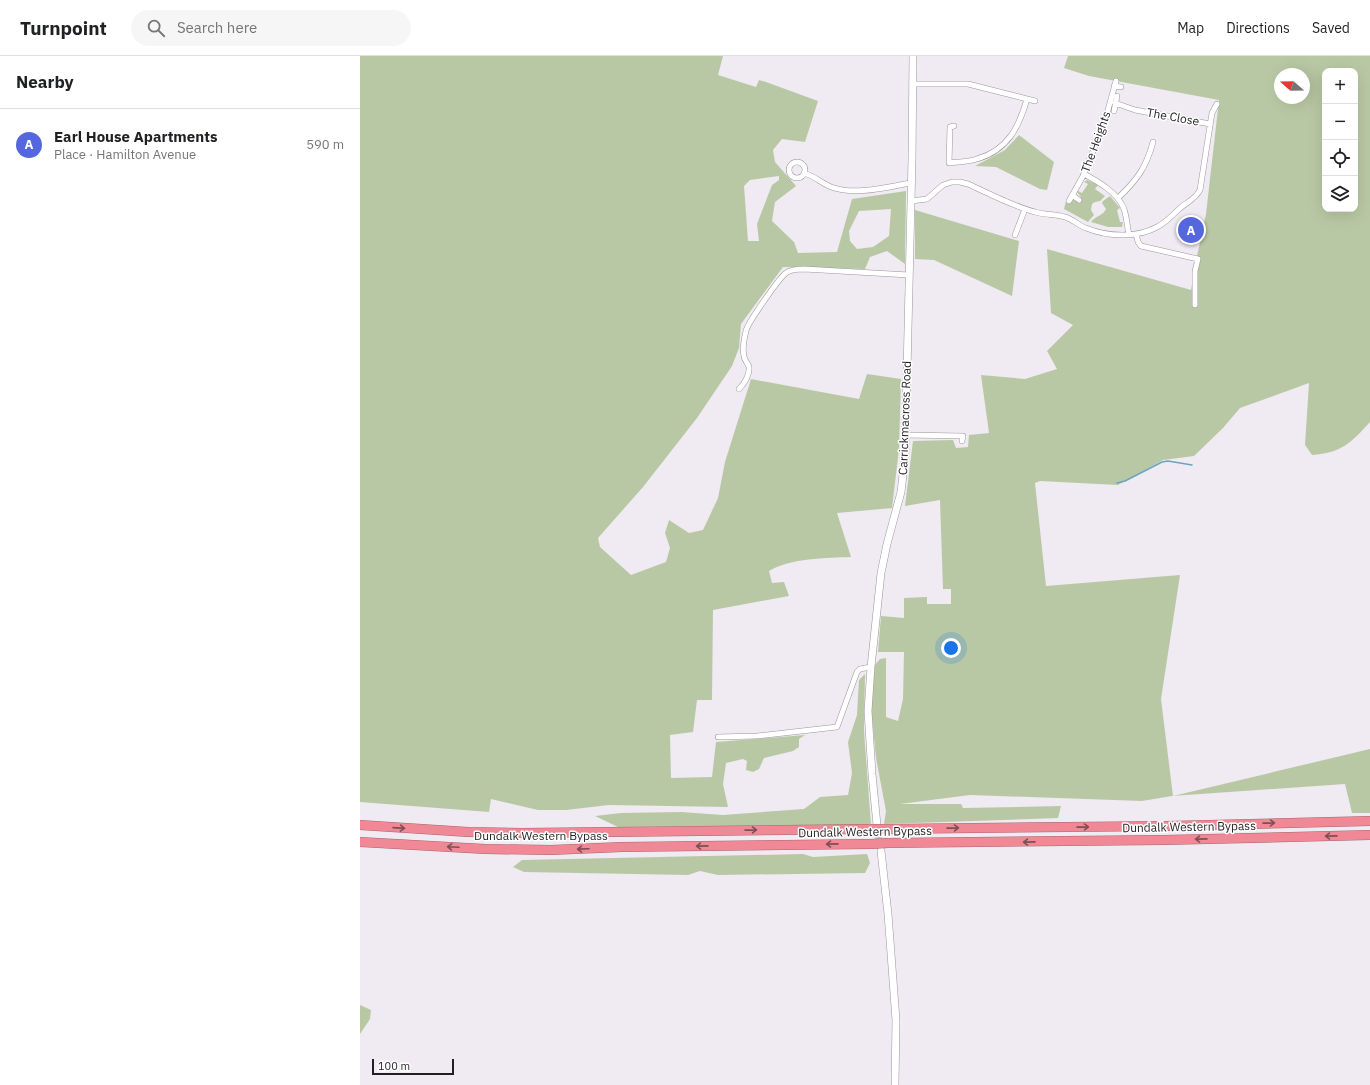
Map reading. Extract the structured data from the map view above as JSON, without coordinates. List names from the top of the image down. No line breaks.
{"streets":{"highway":["Dundalk Western Bypass"],"main road":["Carrickmacross Road"],"street":["The Close","The Heights"]},"crossings":[["Carrickmacross Road","Dundalk Western Bypass"]],"scale_bar":"100 m","north":"left","page":{"header":"Turnpoint","search":"Search here","nav":["Map","Directions","Saved"],"heading":"Nearby","map_buttons":["+","−"],"list":[{"mark":"A","name":"Earl House Apartments","note":"Place · Hamilton Avenue","value":"590 m"}],"pins":"A","scale":"100 m"}}
